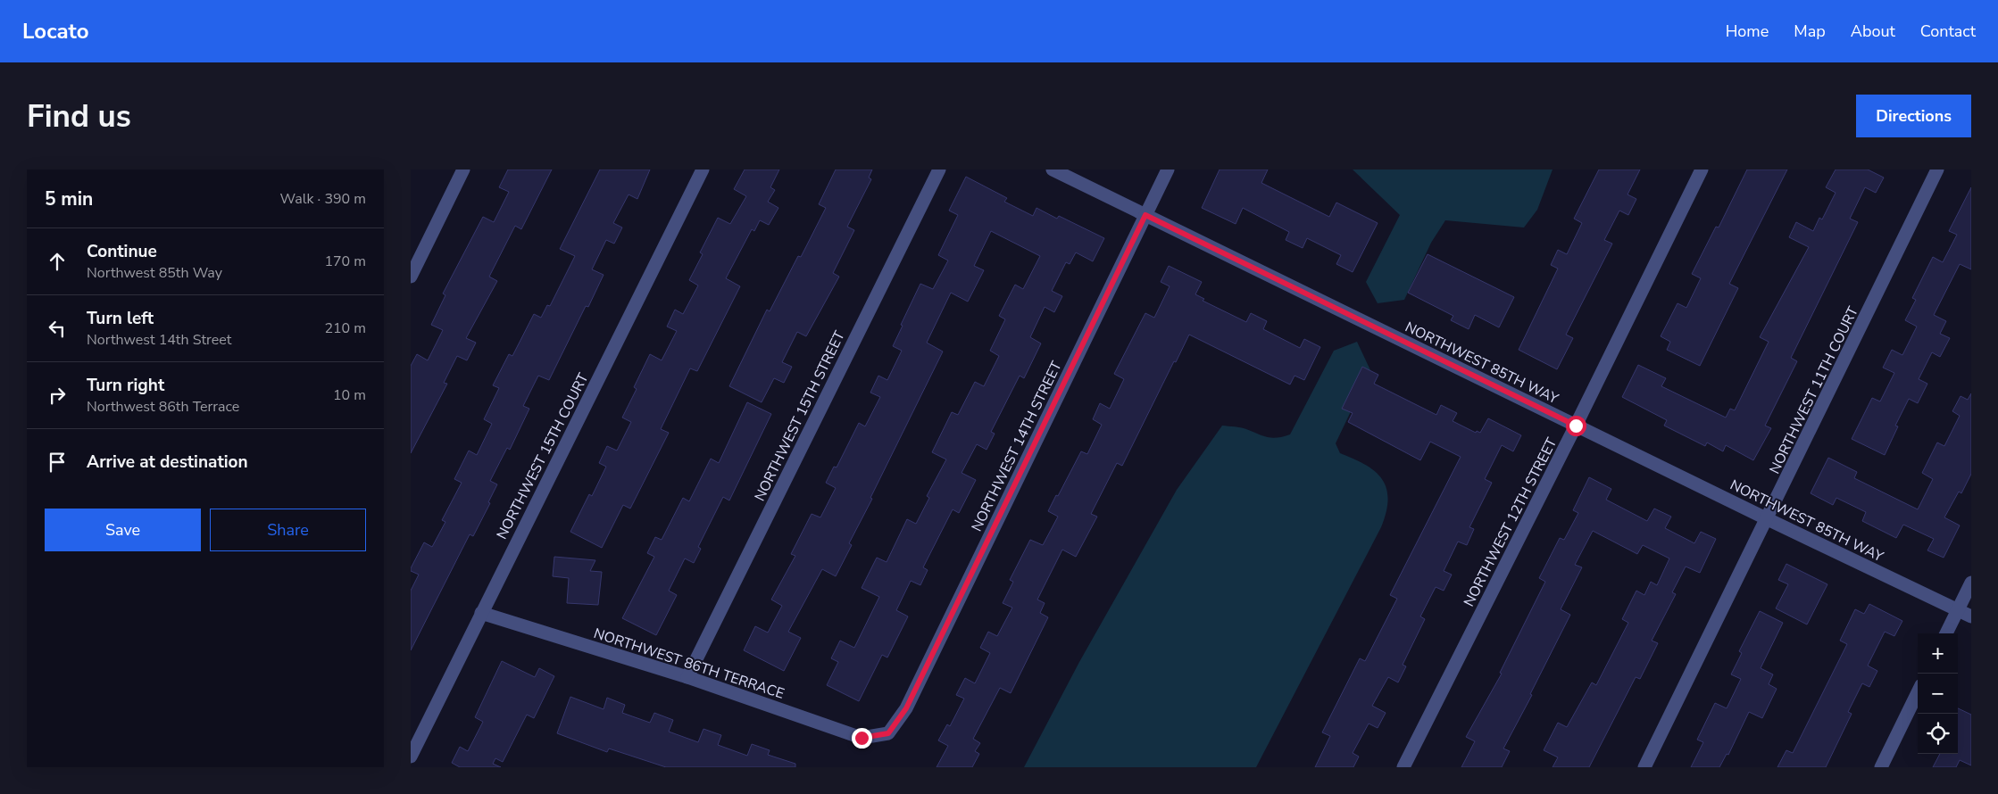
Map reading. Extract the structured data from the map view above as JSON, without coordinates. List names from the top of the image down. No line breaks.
{"streets":{"street":["NORTHWEST 85TH WAY","NORTHWEST 11TH COURT","NORTHWEST 15TH STREET","NORTHWEST 14TH STREET","NORTHWEST 15TH COURT","NORTHWEST 12TH STREET","NORTHWEST 86TH TERRACE"]},"crossings":[["NORTHWEST 85TH WAY","NORTHWEST 11TH COURT"],["NORTHWEST 85TH WAY","NORTHWEST 14TH STREET"],["NORTHWEST 85TH WAY","NORTHWEST 12TH STREET"],["NORTHWEST 15TH STREET","NORTHWEST 86TH TERRACE"],["NORTHWEST 14TH STREET","NORTHWEST 86TH TERRACE"],["NORTHWEST 15TH COURT","NORTHWEST 86TH TERRACE"]],"page":{"header":"Locato","nav":["Home","Map","About","Contact"],"buttons":["Directions",["Save","Share"]],"title":"Find us","heading":["5 min","Walk · 390 m"],"list":[["Continue","Northwest 85th Way","170 m"],["Turn left","Northwest 14th Street","210 m"],["Turn right","Northwest 86th Terrace","10 m"],"Arrive at destination"],"map_buttons":["+","−"]}}
